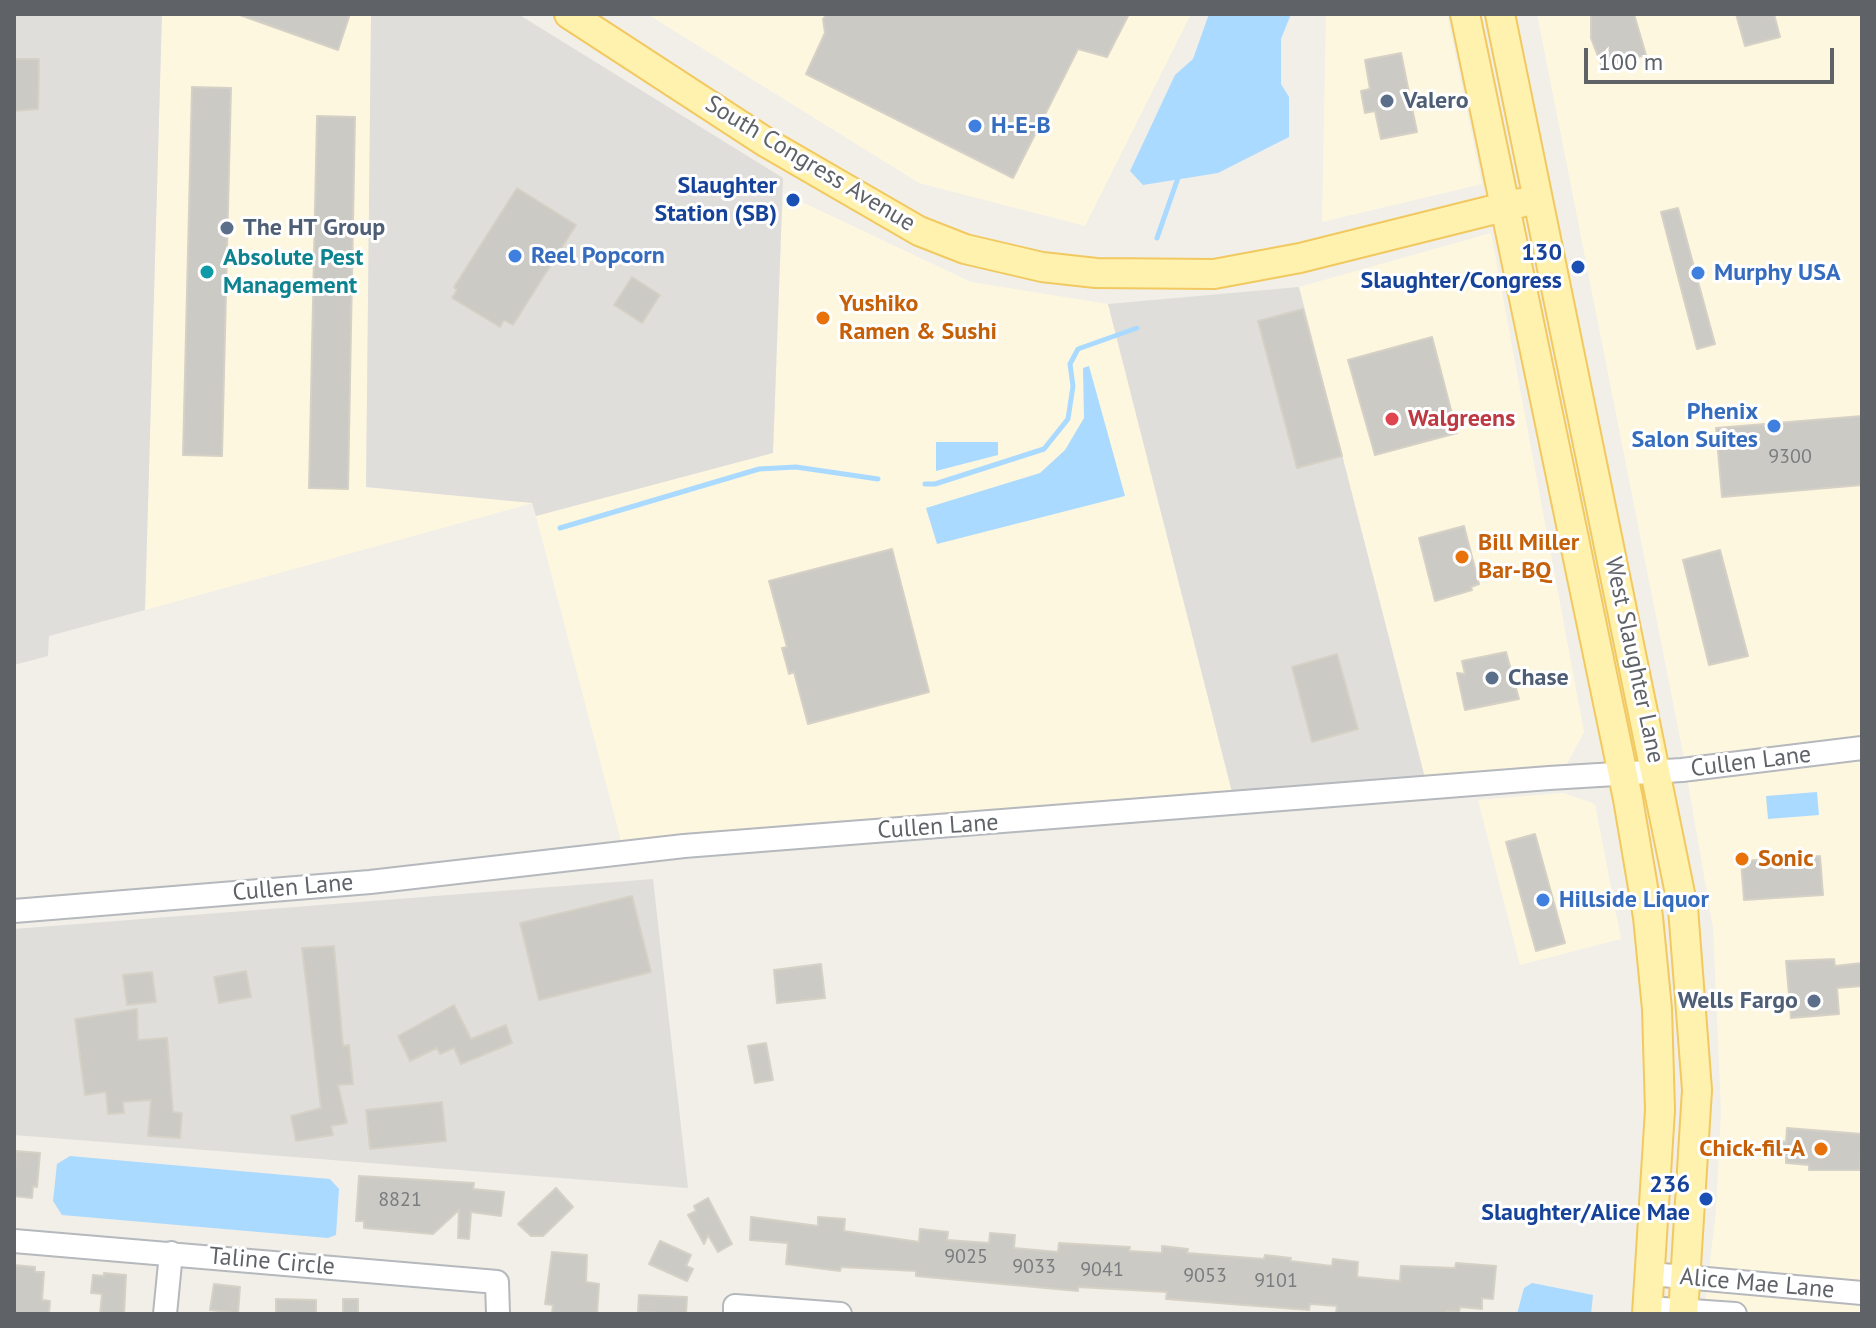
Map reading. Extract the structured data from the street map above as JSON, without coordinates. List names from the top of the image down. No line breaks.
{"streets":{"main road":["South Congress Avenue","West Slaughter Lane"],"street":["Cullen Lane","Taline Circle","Alice Mae Lane"]},"crossings":[["South Congress Avenue","West Slaughter Lane"],["West Slaughter Lane","Cullen Lane"],["West Slaughter Lane","Alice Mae Lane"]],"places":["Valero","H-E-B","Slaughter Station (SB)","The HT Group","Reel Popcorn","130 Slaughter/Congress","Absolute Pest Management","Murphy USA","Yushiko Ramen & Sushi","Walgreens","Phenix Salon Suites","Bill Miller Bar-BQ","Chase","Sonic","Hillside Liquor","Wells Fargo","Chick-fil-A","236 Slaughter/Alice Mae"],"house_numbers":["9300","8821","9025","9033","9041","9053","9101"],"scale_bar":"100 m"}
